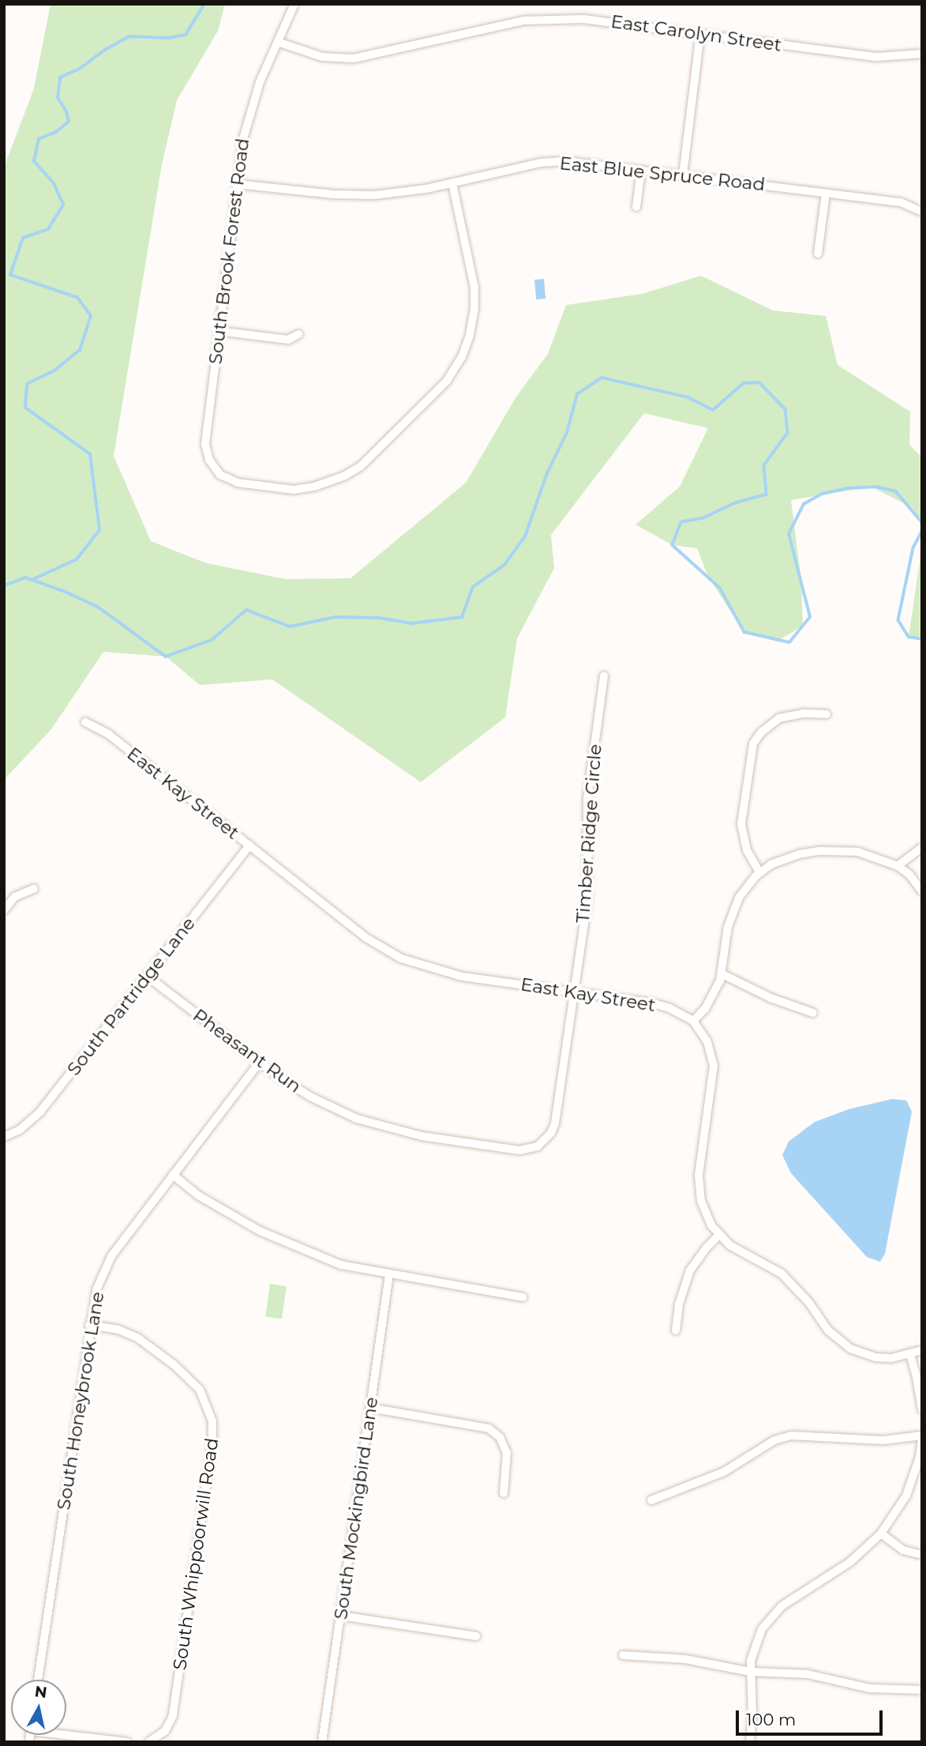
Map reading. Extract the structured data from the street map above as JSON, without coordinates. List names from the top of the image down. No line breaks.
{"streets":{"street":["East Carolyn Street","East Blue Spruce Road","South Brook Forest Road","East Kay Street","Timber Ridge Circle","South Partridge Lane","Pheasant Run","South Honeybrook Lane","South Mockingbird Lane","South Whippoorwill Road"]},"crossings":[["East Carolyn Street","South Brook Forest Road"],["East Blue Spruce Road","South Brook Forest Road"],["East Kay Street","Timber Ridge Circle"],["East Kay Street","South Partridge Lane"],["Timber Ridge Circle","Pheasant Run"],["South Partridge Lane","Pheasant Run"],["Pheasant Run","South Honeybrook Lane"],["South Honeybrook Lane","South Whippoorwill Road"]],"scale_bar":"100 m","north":"top"}
